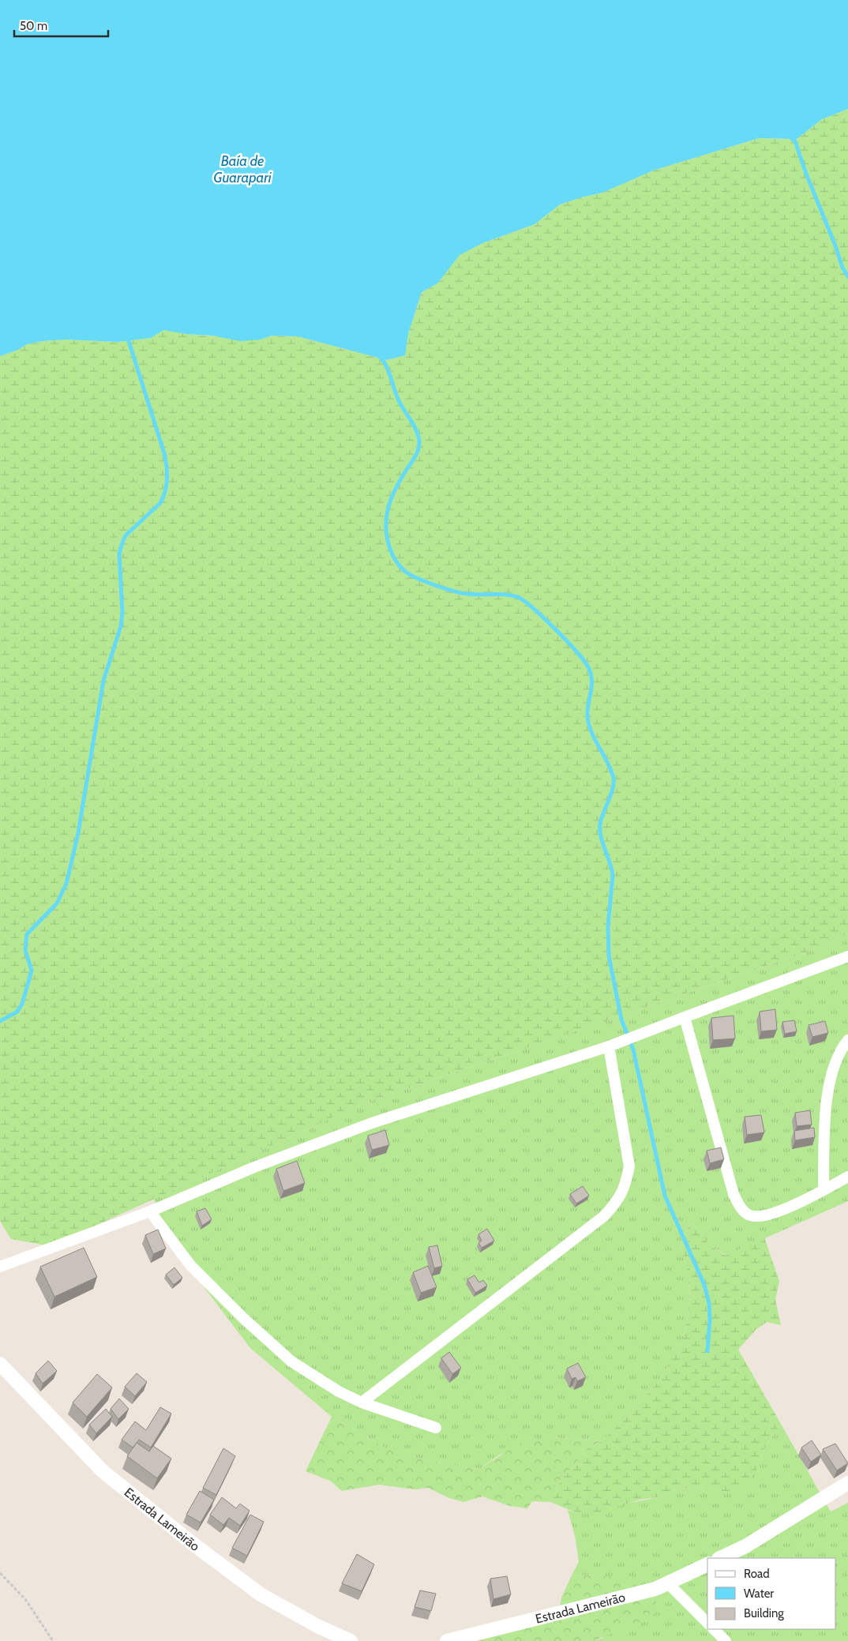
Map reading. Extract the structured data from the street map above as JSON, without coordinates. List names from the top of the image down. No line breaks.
{"streets":{"street":["Estrada Lameirão"]},"water":["Baía de Guarapari"],"legend":["Road","Water","Building"],"scale_bar":"50 m"}
